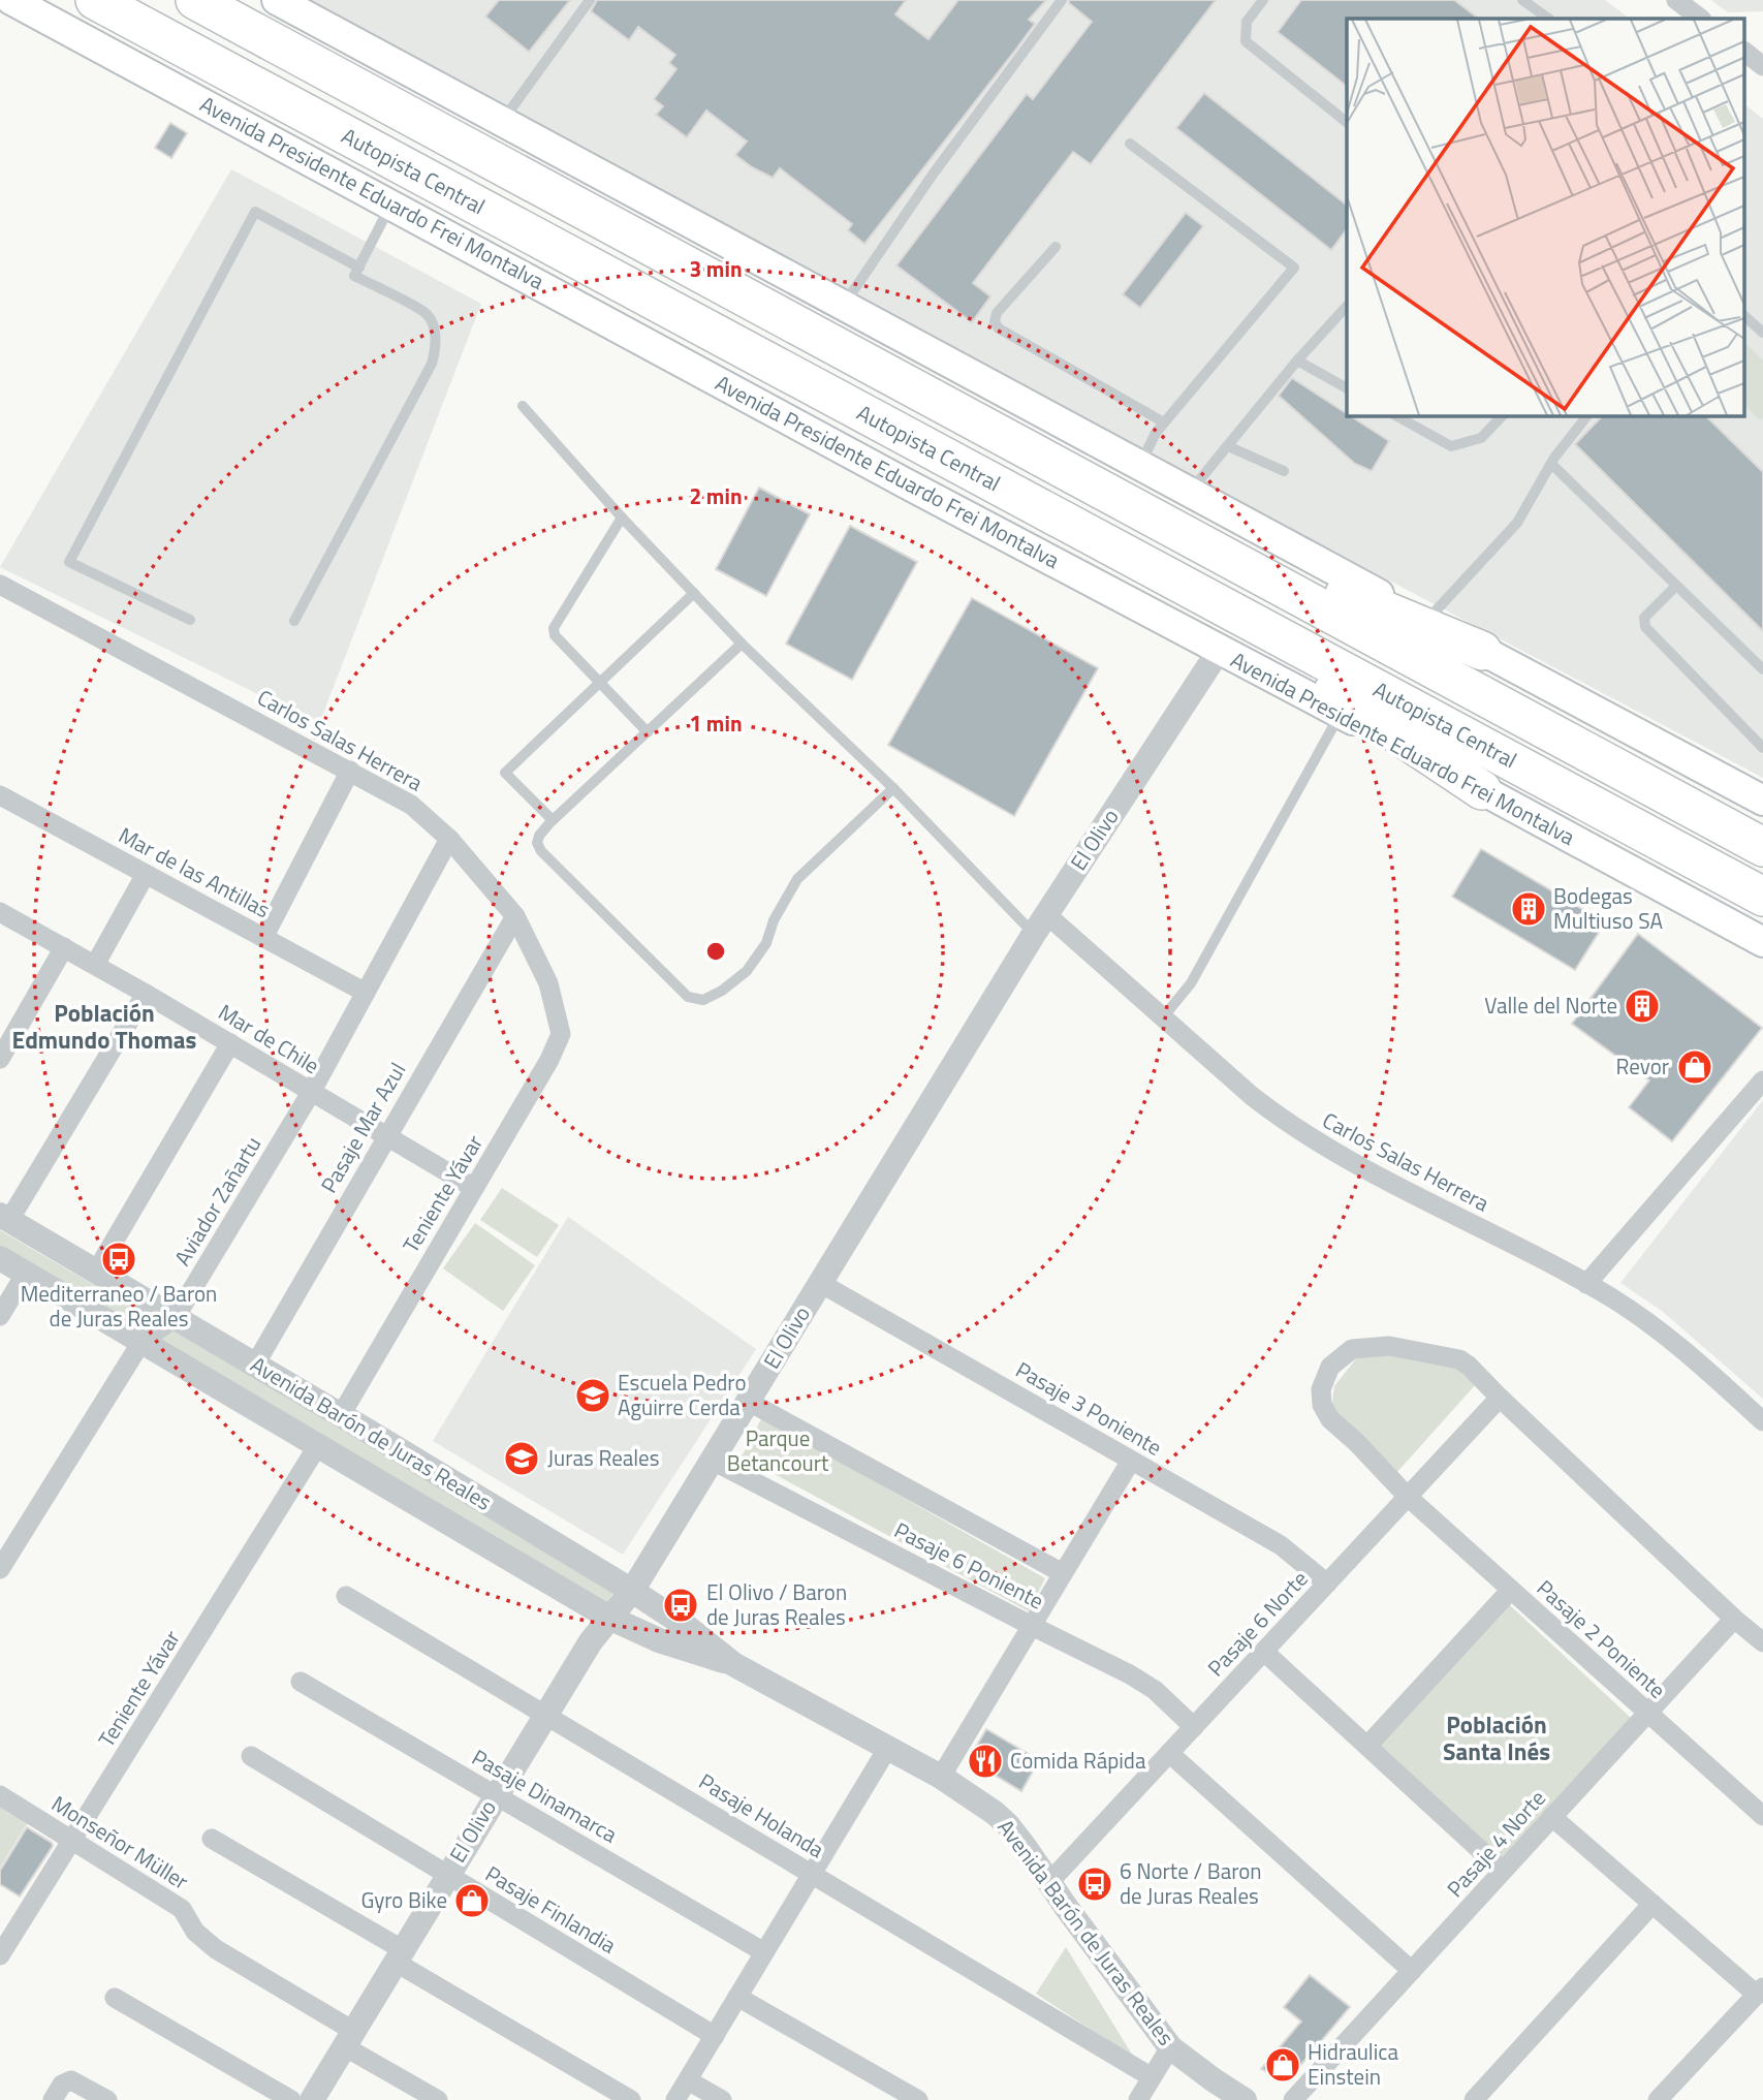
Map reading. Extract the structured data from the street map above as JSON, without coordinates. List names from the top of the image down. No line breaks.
{"streets":{"highway":["Autopista Central"],"main road":["Avenida Presidente Eduardo Frei Montalva"],"street":["Carlos Salas Herrera","El Olivo","Mar de las Antillas","Mar de Chile","Pasaje Mar Azul","Teniente Yávar","Aviador Zañartu","Pasaje 3 Poniente","Avenida Barón de Juras Reales","Pasaje 6 Poniente","Pasaje 6 Norte","Pasaje 2 Poniente","Pasaje Dinamarca","Pasaje Holanda","Monseñor Müller","Pasaje 4 Norte","Pasaje Finlandia"]},"crossings":[["Avenida Presidente Eduardo Frei Montalva","El Olivo"],["Carlos Salas Herrera","El Olivo"],["Carlos Salas Herrera","Pasaje Mar Azul"],["Carlos Salas Herrera","Teniente Yávar"],["Carlos Salas Herrera","Aviador Zañartu"],["El Olivo","Pasaje 3 Poniente"],["El Olivo","Avenida Barón de Juras Reales"],["El Olivo","Pasaje 6 Poniente"],["El Olivo","Pasaje Dinamarca"],["El Olivo","Pasaje Holanda"],["El Olivo","Monseñor Müller"],["El Olivo","Pasaje Finlandia"],["Mar de las Antillas","Aviador Zañartu"],["Mar de Chile","Pasaje Mar Azul"],["Mar de Chile","Teniente Yávar"],["Mar de Chile","Aviador Zañartu"],["Pasaje Mar Azul","Avenida Barón de Juras Reales"],["Teniente Yávar","Avenida Barón de Juras Reales"],["Teniente Yávar","Monseñor Müller"],["Aviador Zañartu","Avenida Barón de Juras Reales"],["Pasaje 3 Poniente","Pasaje 6 Norte"],["Avenida Barón de Juras Reales","Pasaje 6 Norte"],["Pasaje 6 Poniente","Pasaje 6 Norte"],["Pasaje 6 Norte","Pasaje 2 Poniente"],["Pasaje 2 Poniente","Pasaje 4 Norte"]],"districts":["Población Edmundo Thomas","Población Santa Inés"],"parks":["Parque Betancourt"],"places":{"building":["Bodegas Multiuso SA","Valle del Norte"],"shop":["Revor","Gyro Bike","Hidraulica Einstein"],"bus stop":["Mediterraneo / Baron de Juras Reales","El Olivo / Baron de Juras Reales","6 Norte / Baron de Juras Reales"],"school or university":["Escuela Pedro Aguirre Cerda","Juras Reales"],"restaurant":["Comida Rápida"]},"rings":["3 min","2 min","1 min"]}
